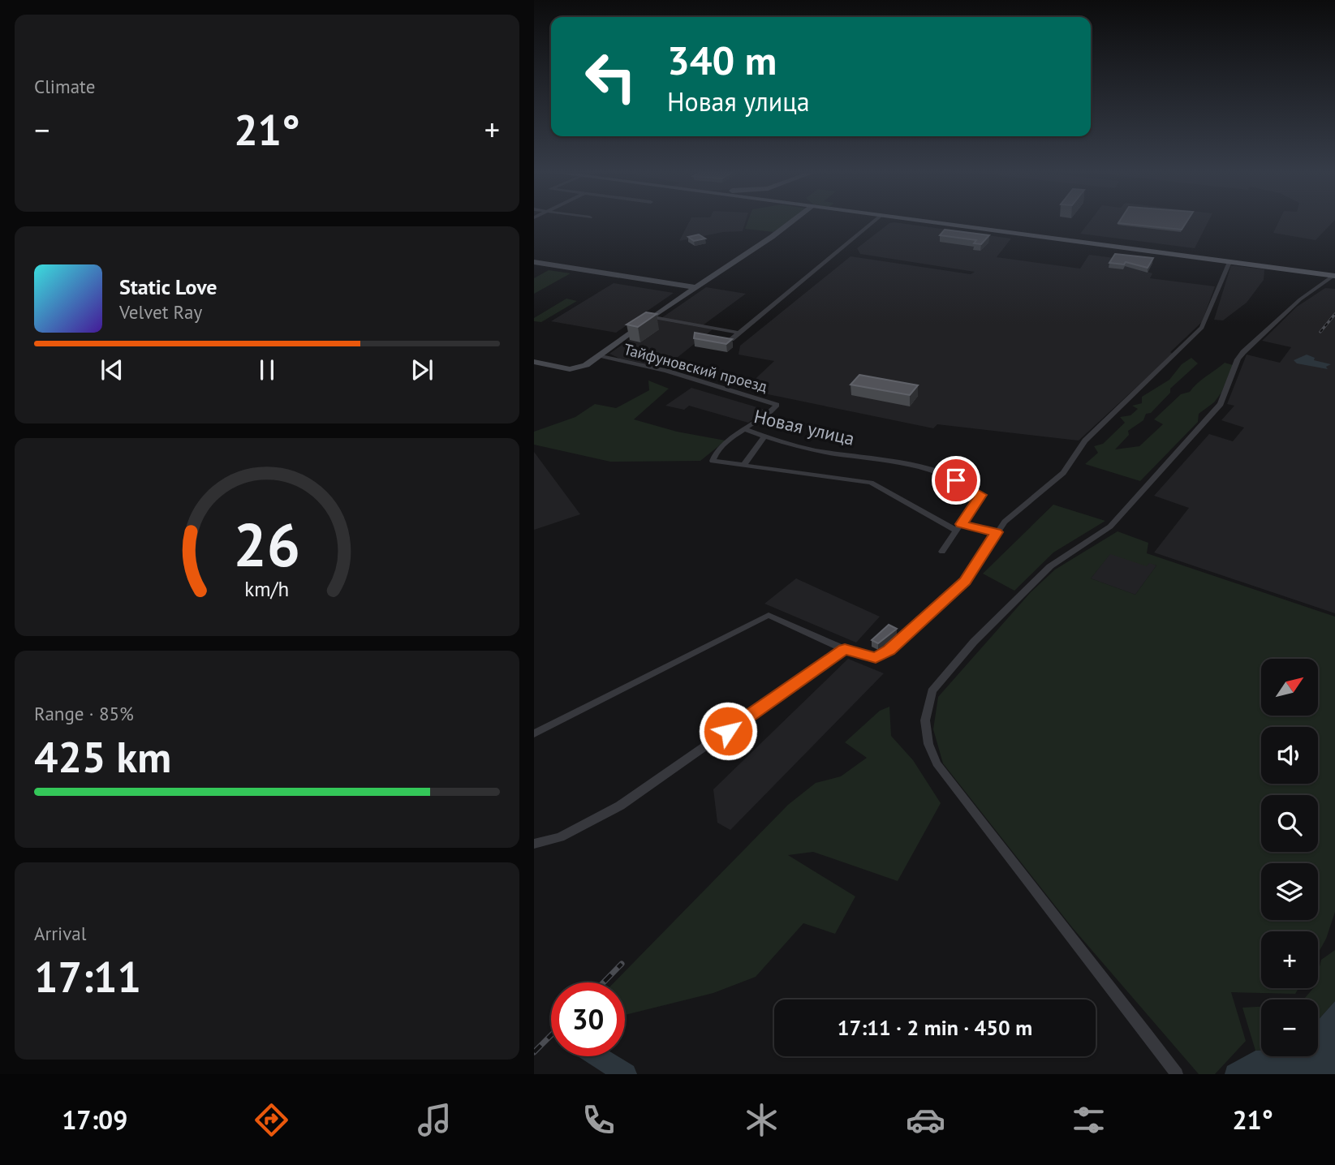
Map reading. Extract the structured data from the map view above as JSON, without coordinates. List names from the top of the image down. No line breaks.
{"streets":{"street":["Тайфуновский проезд","Новая улица"]},"crossings":[["Тайфуновский проезд","Новая улица"]],"north":"top right","page":{"tile":["Climate",["Range · 85%","425 km"],["Arrival","17:11"]],"turn":["340 m","Новая улица"],"heat":["−","21°","+"],"song":["Static Love","Velvet Ray"],"map_buttons":["+","−"],"limit":"30","trip":"17:11 · 2 min · 450 m","tabs":["17:09","21°"],"gauge":["26","km/h"]}}
